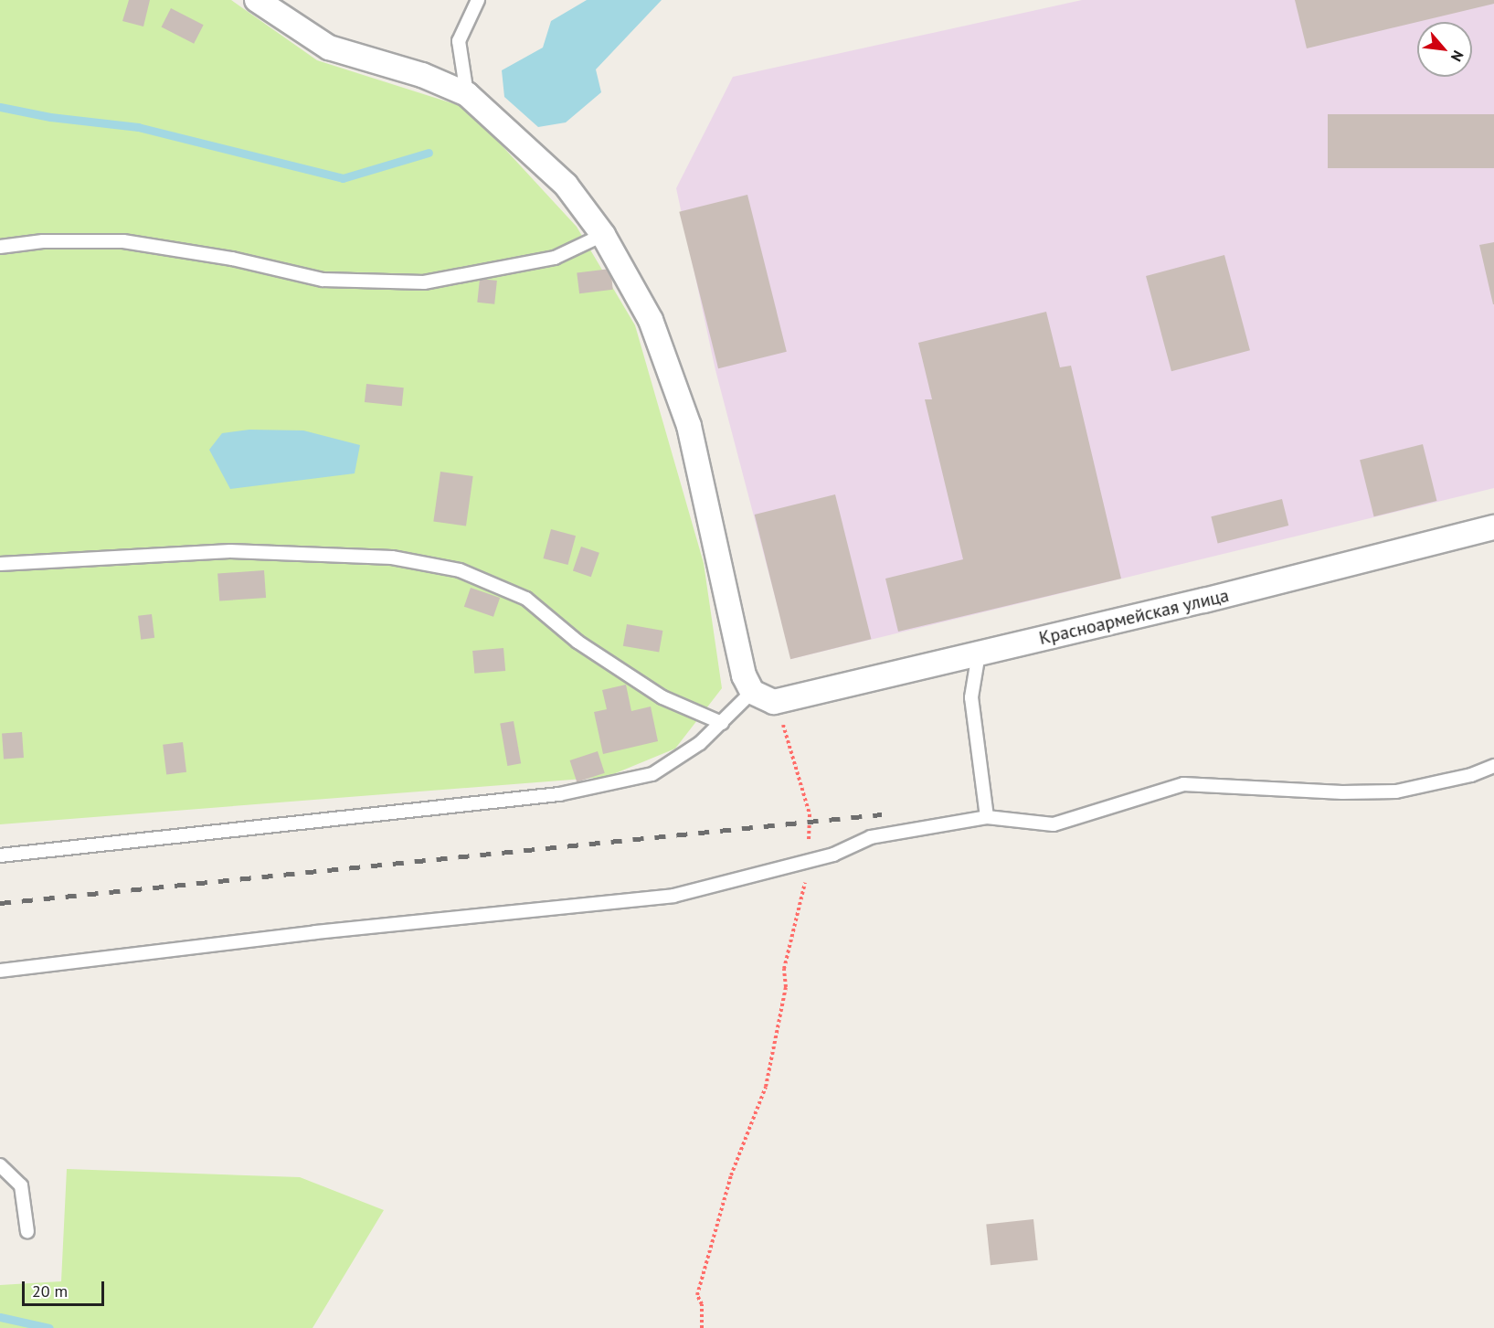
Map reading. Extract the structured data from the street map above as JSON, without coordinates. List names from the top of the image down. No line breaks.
{"streets":{"street":["Красноармейская улица"]},"scale_bar":"20 m","north":"bottom right"}
